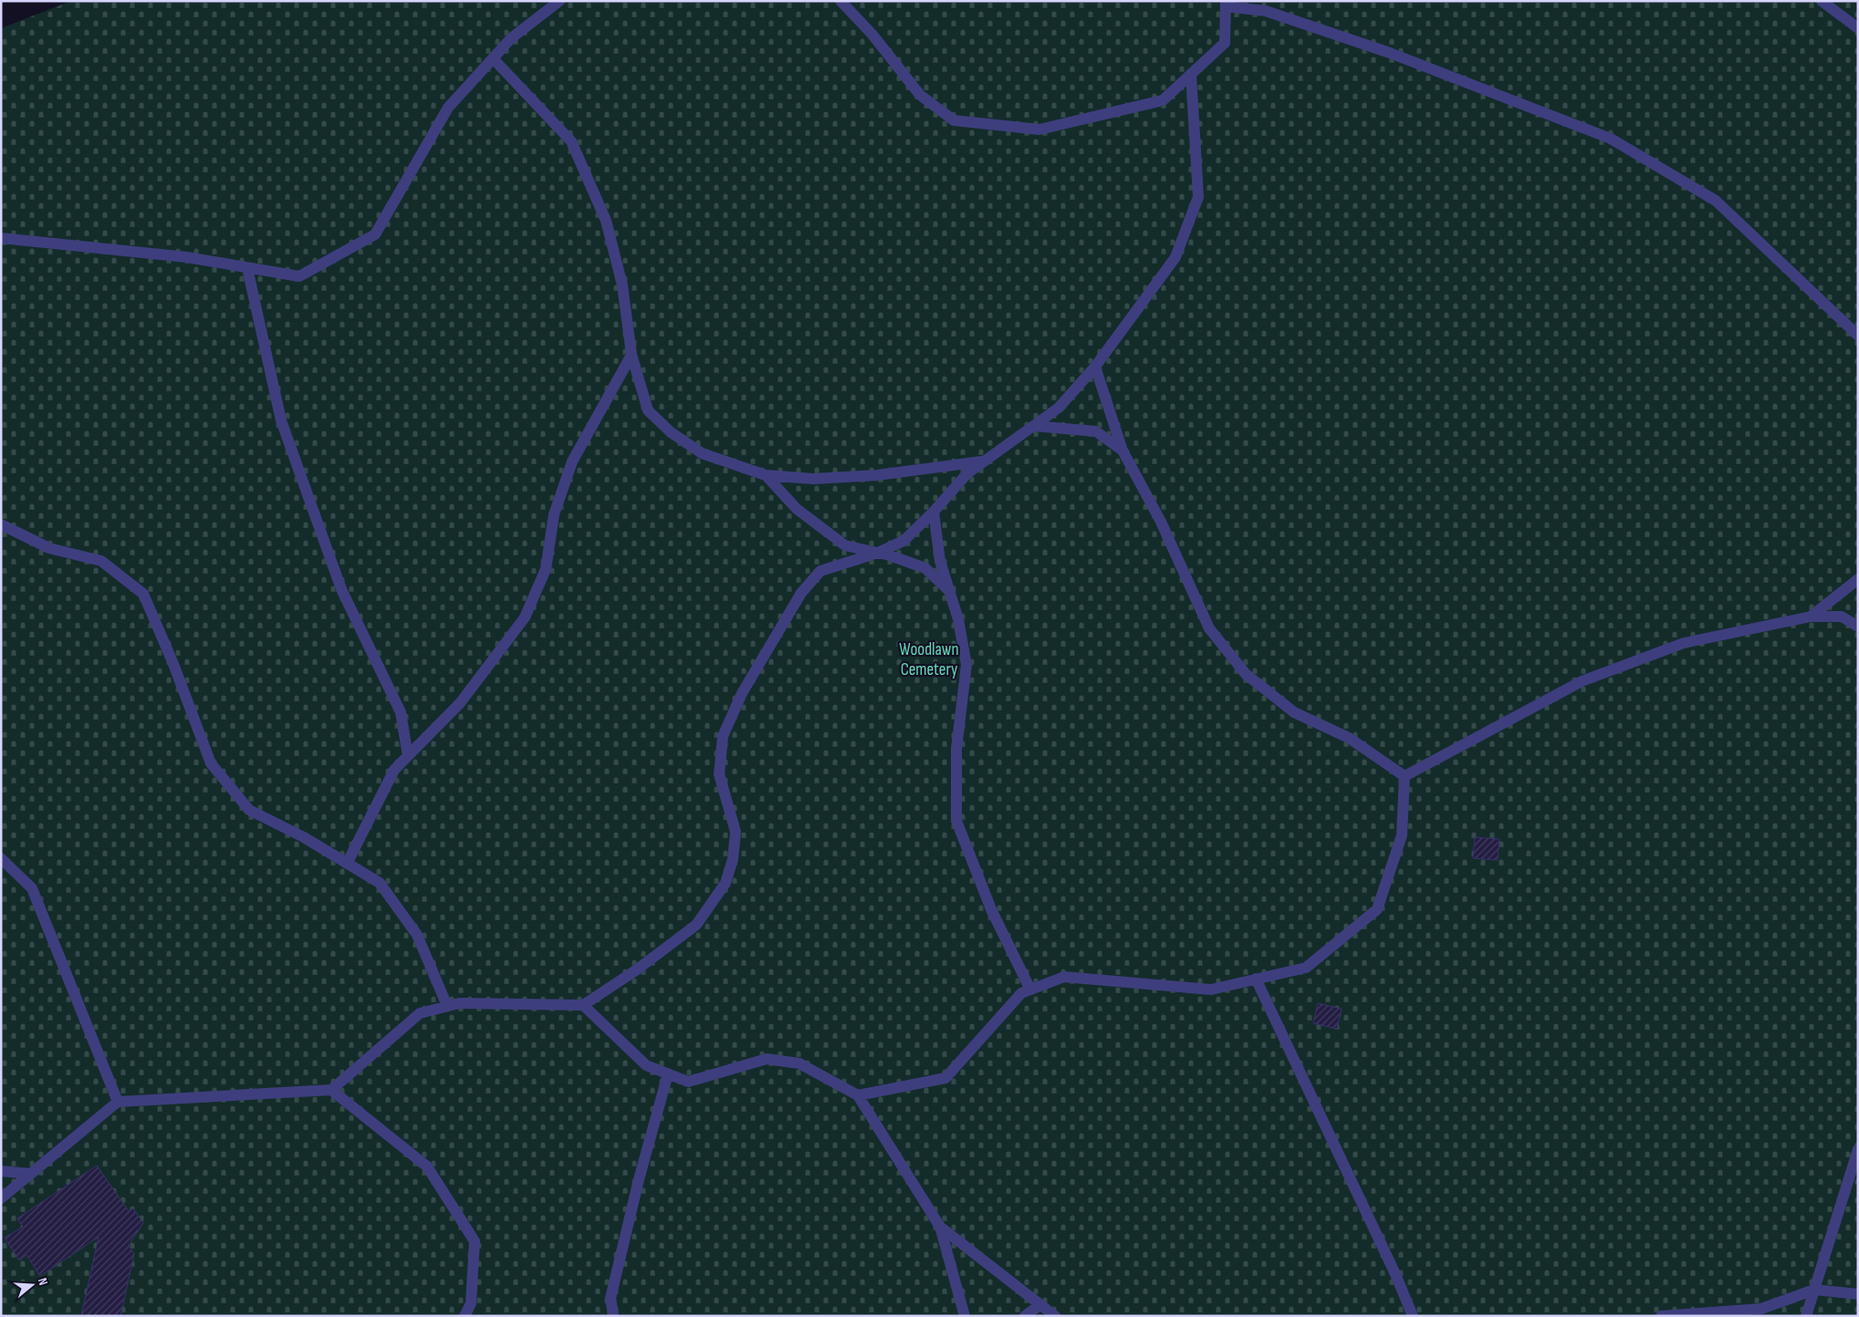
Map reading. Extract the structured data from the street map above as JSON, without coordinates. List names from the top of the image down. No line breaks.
{"parks":["Woodlawn Cemetery"],"north":"right"}
